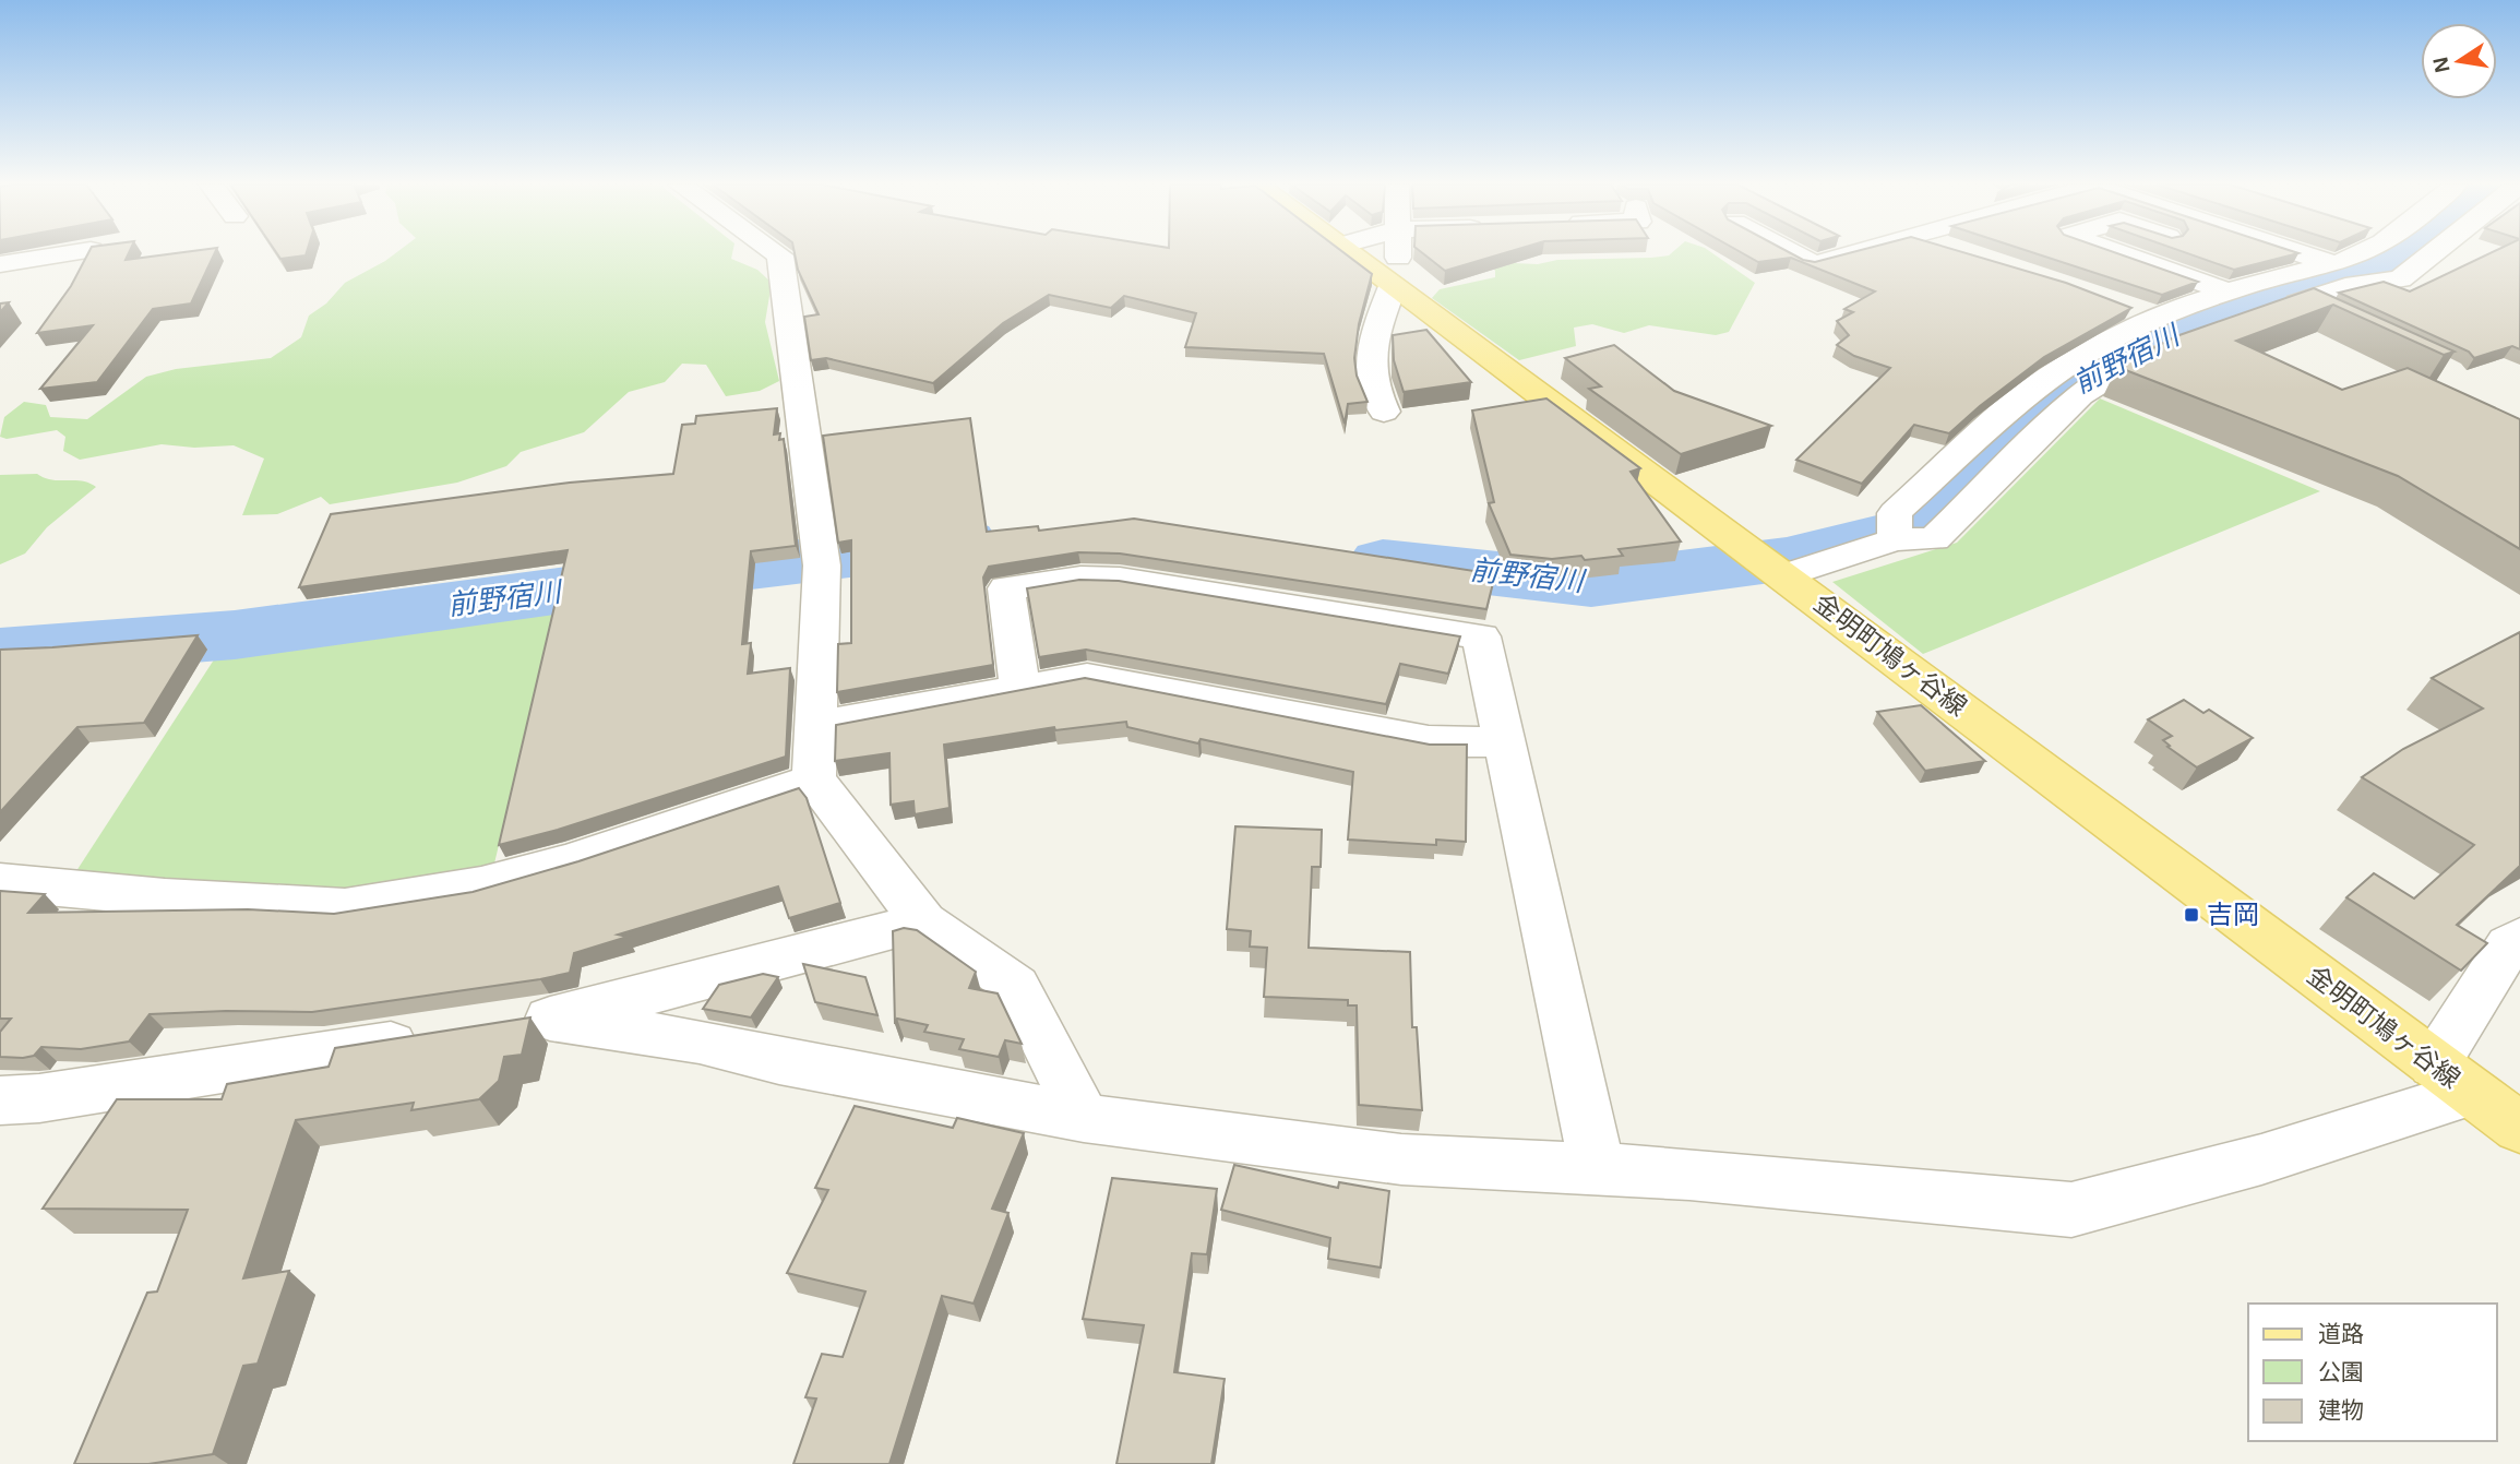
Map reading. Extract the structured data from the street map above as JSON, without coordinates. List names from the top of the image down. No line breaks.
{"streets":{"main road":["金明町鳩ヶ谷線"]},"water":["前野宿川"],"places":{"transit":["吉岡"]},"legend":["道路","公園","建物"],"north":"left"}
